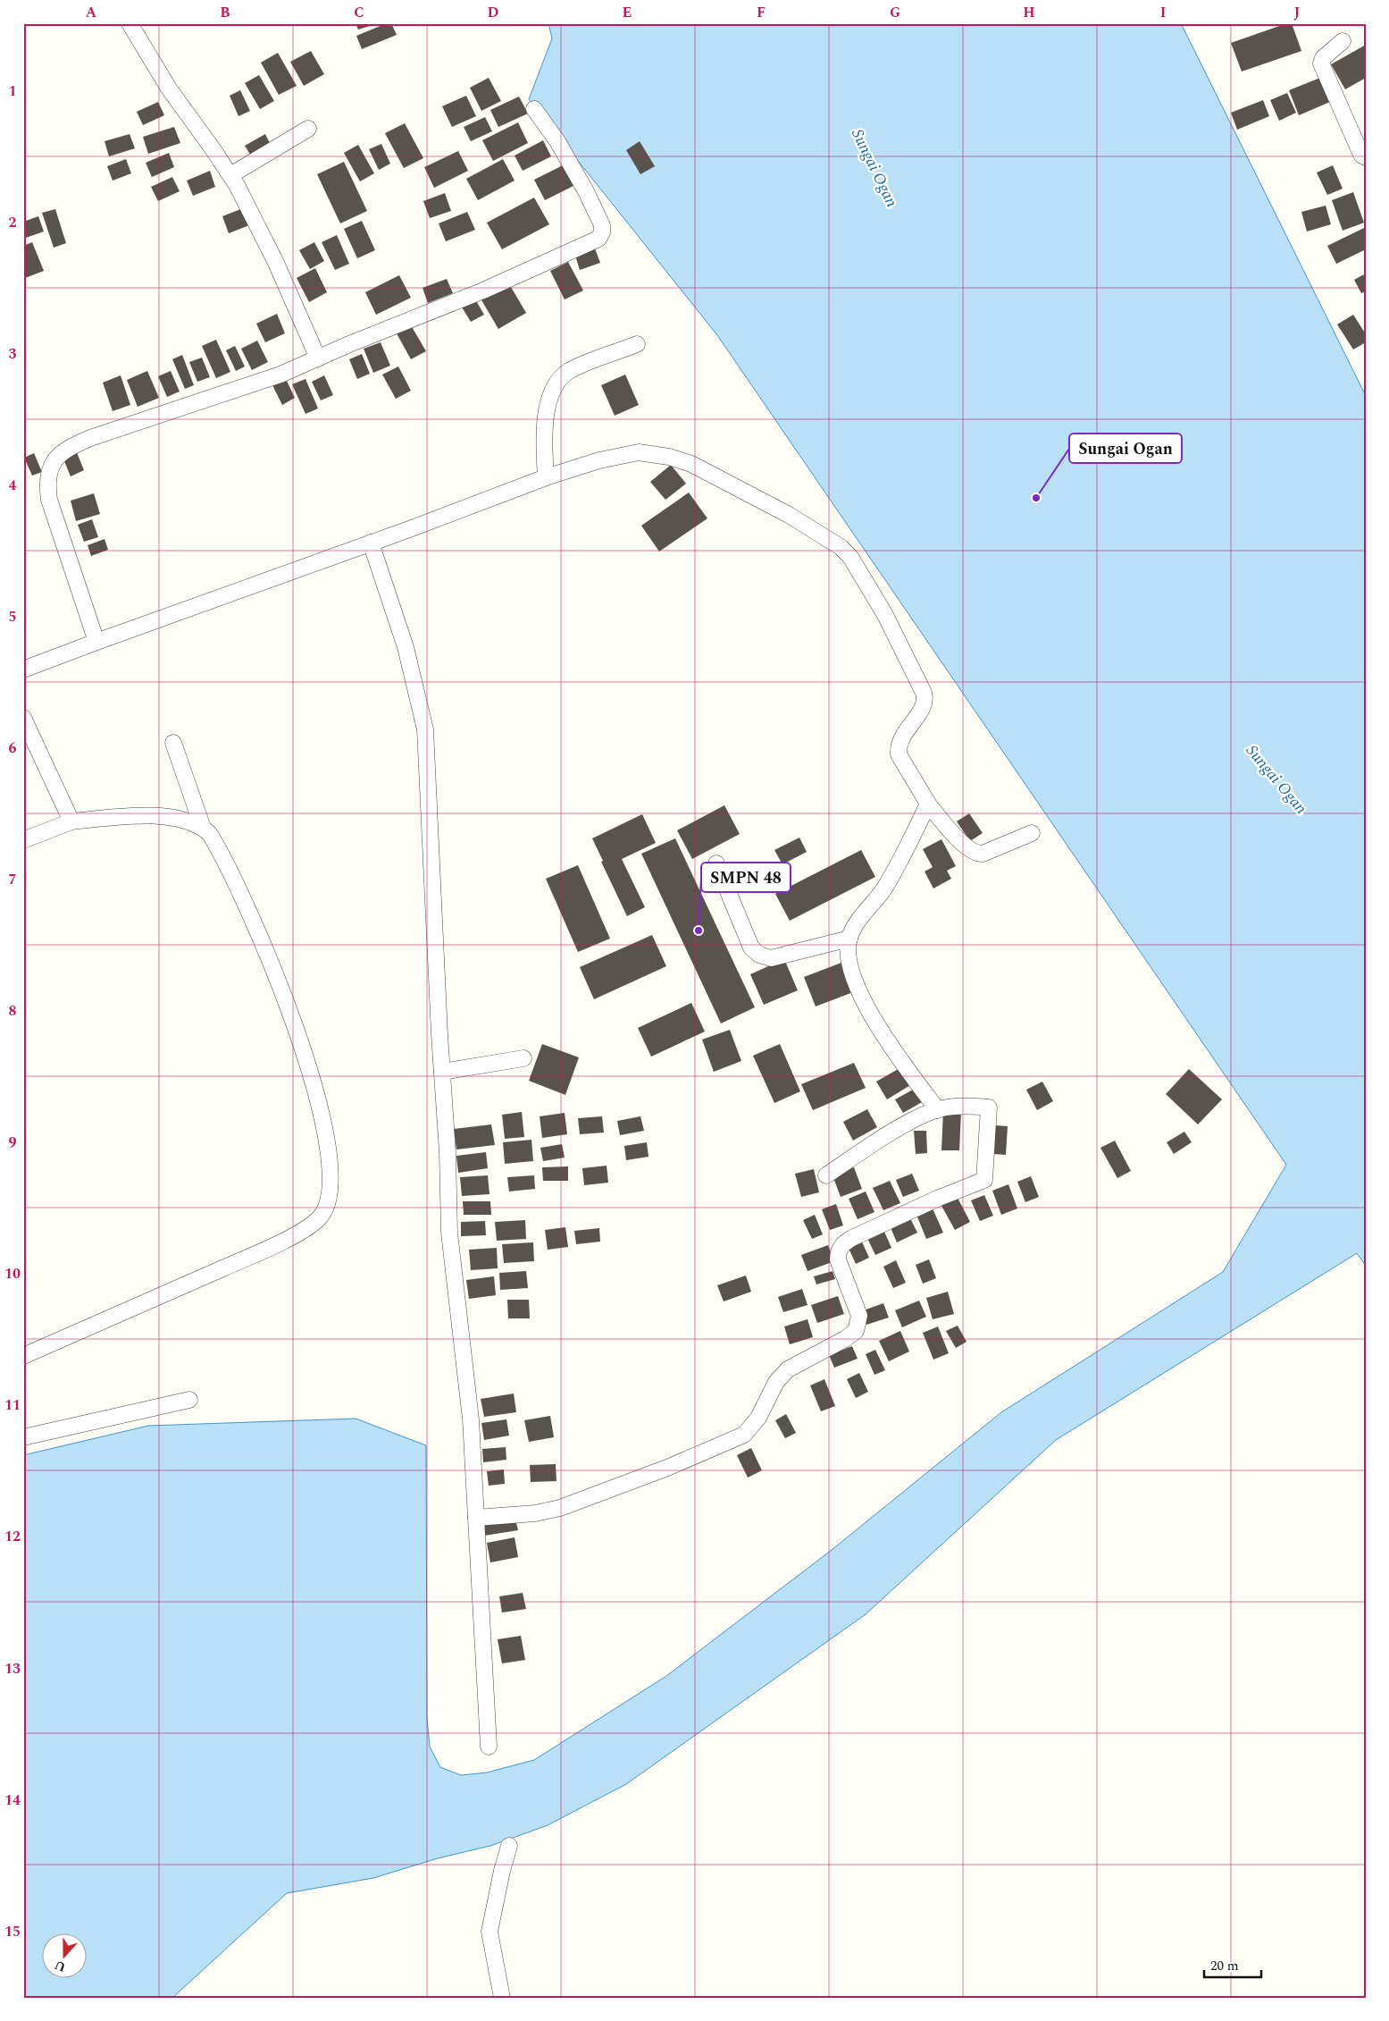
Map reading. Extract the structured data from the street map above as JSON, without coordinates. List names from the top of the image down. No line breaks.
{"water":["Sungai Ogan"],"places":["Sungai Ogan","SMPN 48"],"scale_bar":"20 m","north":"bottom","grid":{"columns":["A","B","C","D","E","F","G","H","I","J"],"rows":["1","2","3","4","5","6","7","8","9","10","11","12","13","14","15"]}}
